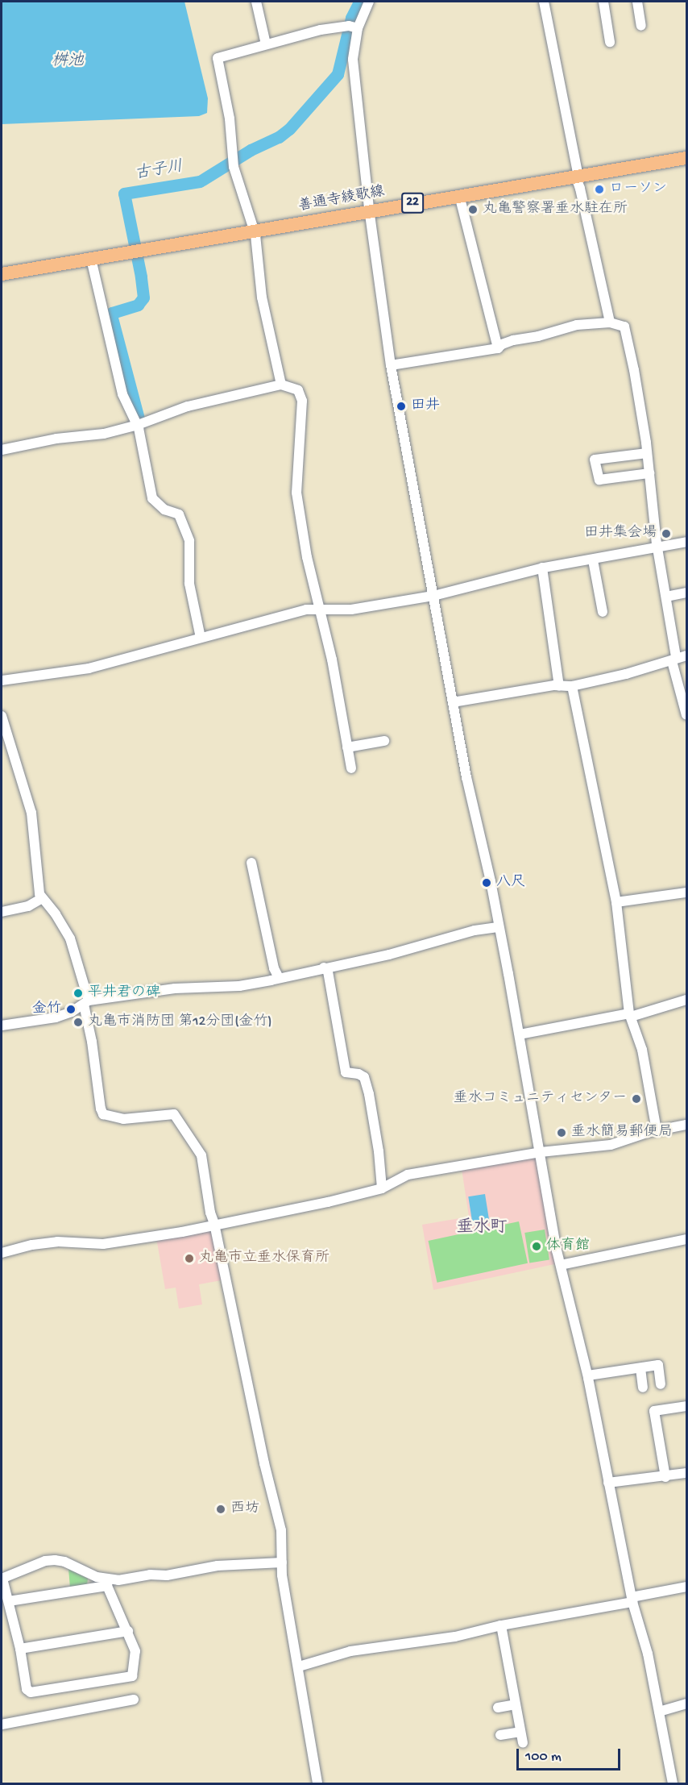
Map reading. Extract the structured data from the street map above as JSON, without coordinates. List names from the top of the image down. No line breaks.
{"streets":{"main road":["善通寺綾歌線","22"]},"districts":["垂水町"],"water":["桝池","古子川"],"places":["ローソン","丸亀警察署垂水駐在所","田井","田井集会場","八尺","平井君の碑","金竹","丸亀市消防団 第12分団(金竹)","垂水コミュニティセンター","垂水簡易郵便局","体育館","丸亀市立垂水保育所","西坊"],"scale_bar":"100 m"}
